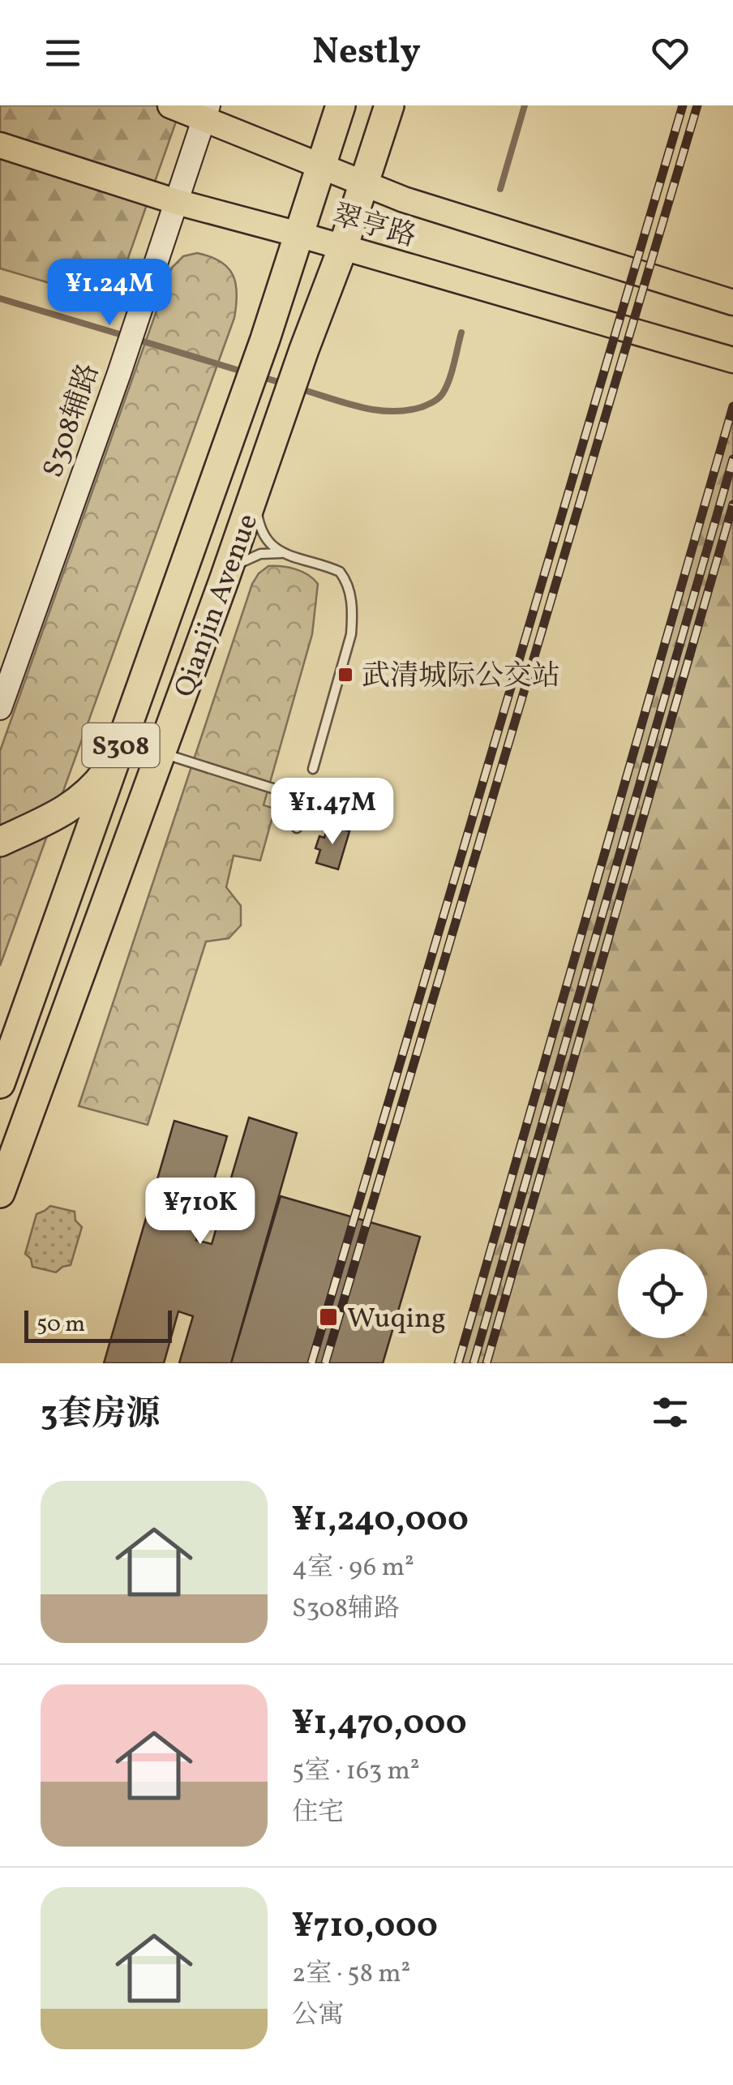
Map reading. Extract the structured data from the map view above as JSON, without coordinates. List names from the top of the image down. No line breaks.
{"streets":{"highway":["Qianjin Avenue","S308"],"main road":["翠亨路"],"street":["S308辅路"]},"crossings":[["翠亨路","S308辅路"],["翠亨路","Qianjin Avenue"]],"places":{"transit":["武清城际公交站","Wuqing"]},"scale_bar":"50 m","page":{"header":"Nestly","price":["¥1.24M","¥1.47M","¥710K"],"scale":"50 m","heading":"3套房源","list":[{"name":"¥1,240,000","note":"4室 · 96 m² · S308辅路"},{"name":"¥1,470,000","note":"5室 · 163 m² · 住宅"},{"name":"¥710,000","note":"2室 · 58 m² · 公寓"}]}}
